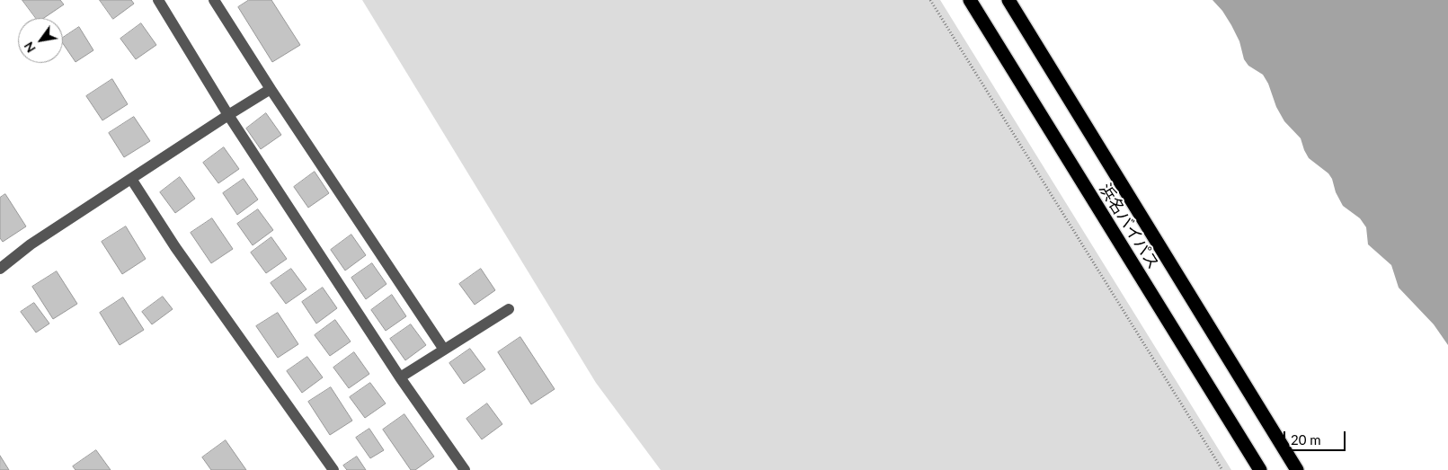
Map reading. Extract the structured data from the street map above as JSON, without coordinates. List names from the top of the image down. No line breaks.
{"streets":{"highway":["浜名バイパス"]},"scale_bar":"20 m","north":"bottom left"}
